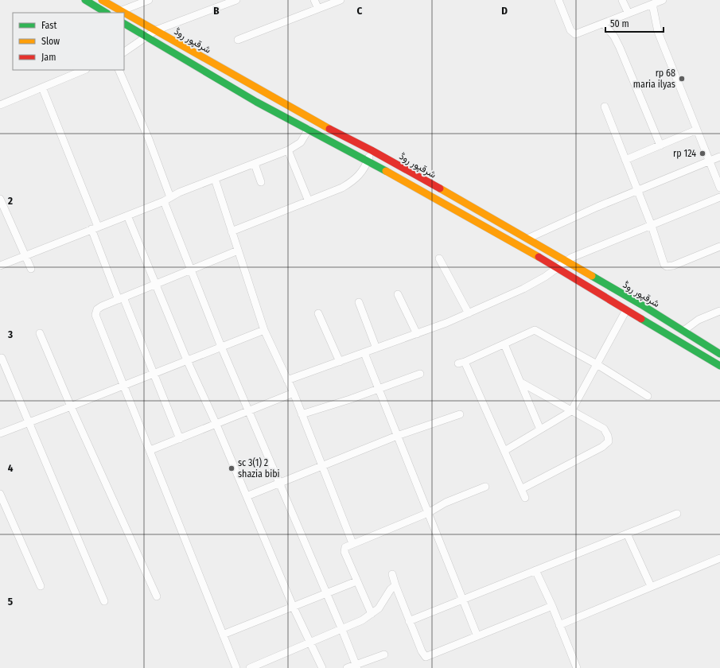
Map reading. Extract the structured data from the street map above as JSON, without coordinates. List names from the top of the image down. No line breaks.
{"streets":{"main road":["شرقپور روڈ"]},"places":["rp 68 maria ilyas","rp 124","sc 3(1) 2 shazia bibi"],"legend":["Fast","Slow","Jam"],"scale_bar":"50 m","grid":{"columns":["B","C","D"],"rows":["2","3","4","5"]}}
